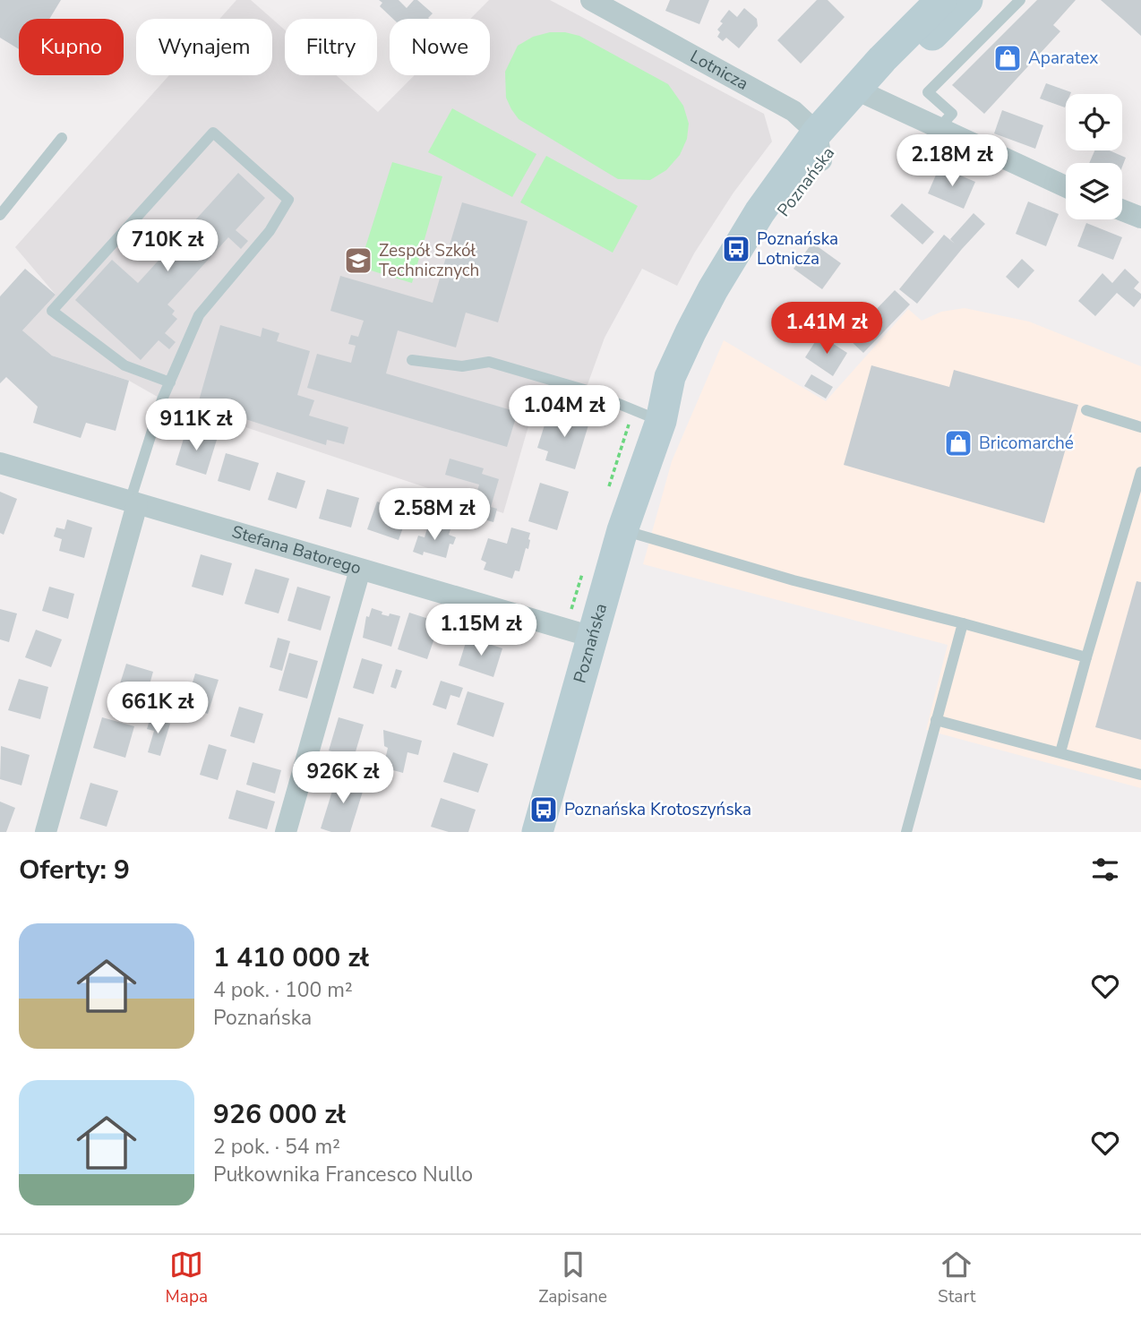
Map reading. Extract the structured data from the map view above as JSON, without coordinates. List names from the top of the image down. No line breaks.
{"streets":{"main road":["Poznańska"],"street":["Lotnicza","Stefana Batorego"]},"crossings":[["Lotnicza","Poznańska"],["Poznańska","Stefana Batorego"]],"places":{"shop":["Aparatex","Bricomarché"],"bus stop":["Poznańska Lotnicza","Poznańska Krotoszyńska"],"school or university":["Zespół Szkół Technicznych"]},"page":{"chip":["Kupno","Wynajem","Filtry","Nowe"],"price":["2.18M zł","710K zł","1.41M zł","1.04M zł","911K zł","2.58M zł","1.15M zł","661K zł","926K zł"],"heading":"Oferty: 9","list":[{"name":"1 410 000 zł","note":"4 pok. · 100 m² · Poznańska"},{"name":"926 000 zł","note":"2 pok. · 54 m² · Pułkownika Francesco Nullo"}],"tabs":["Mapa","Zapisane","Start"]}}
